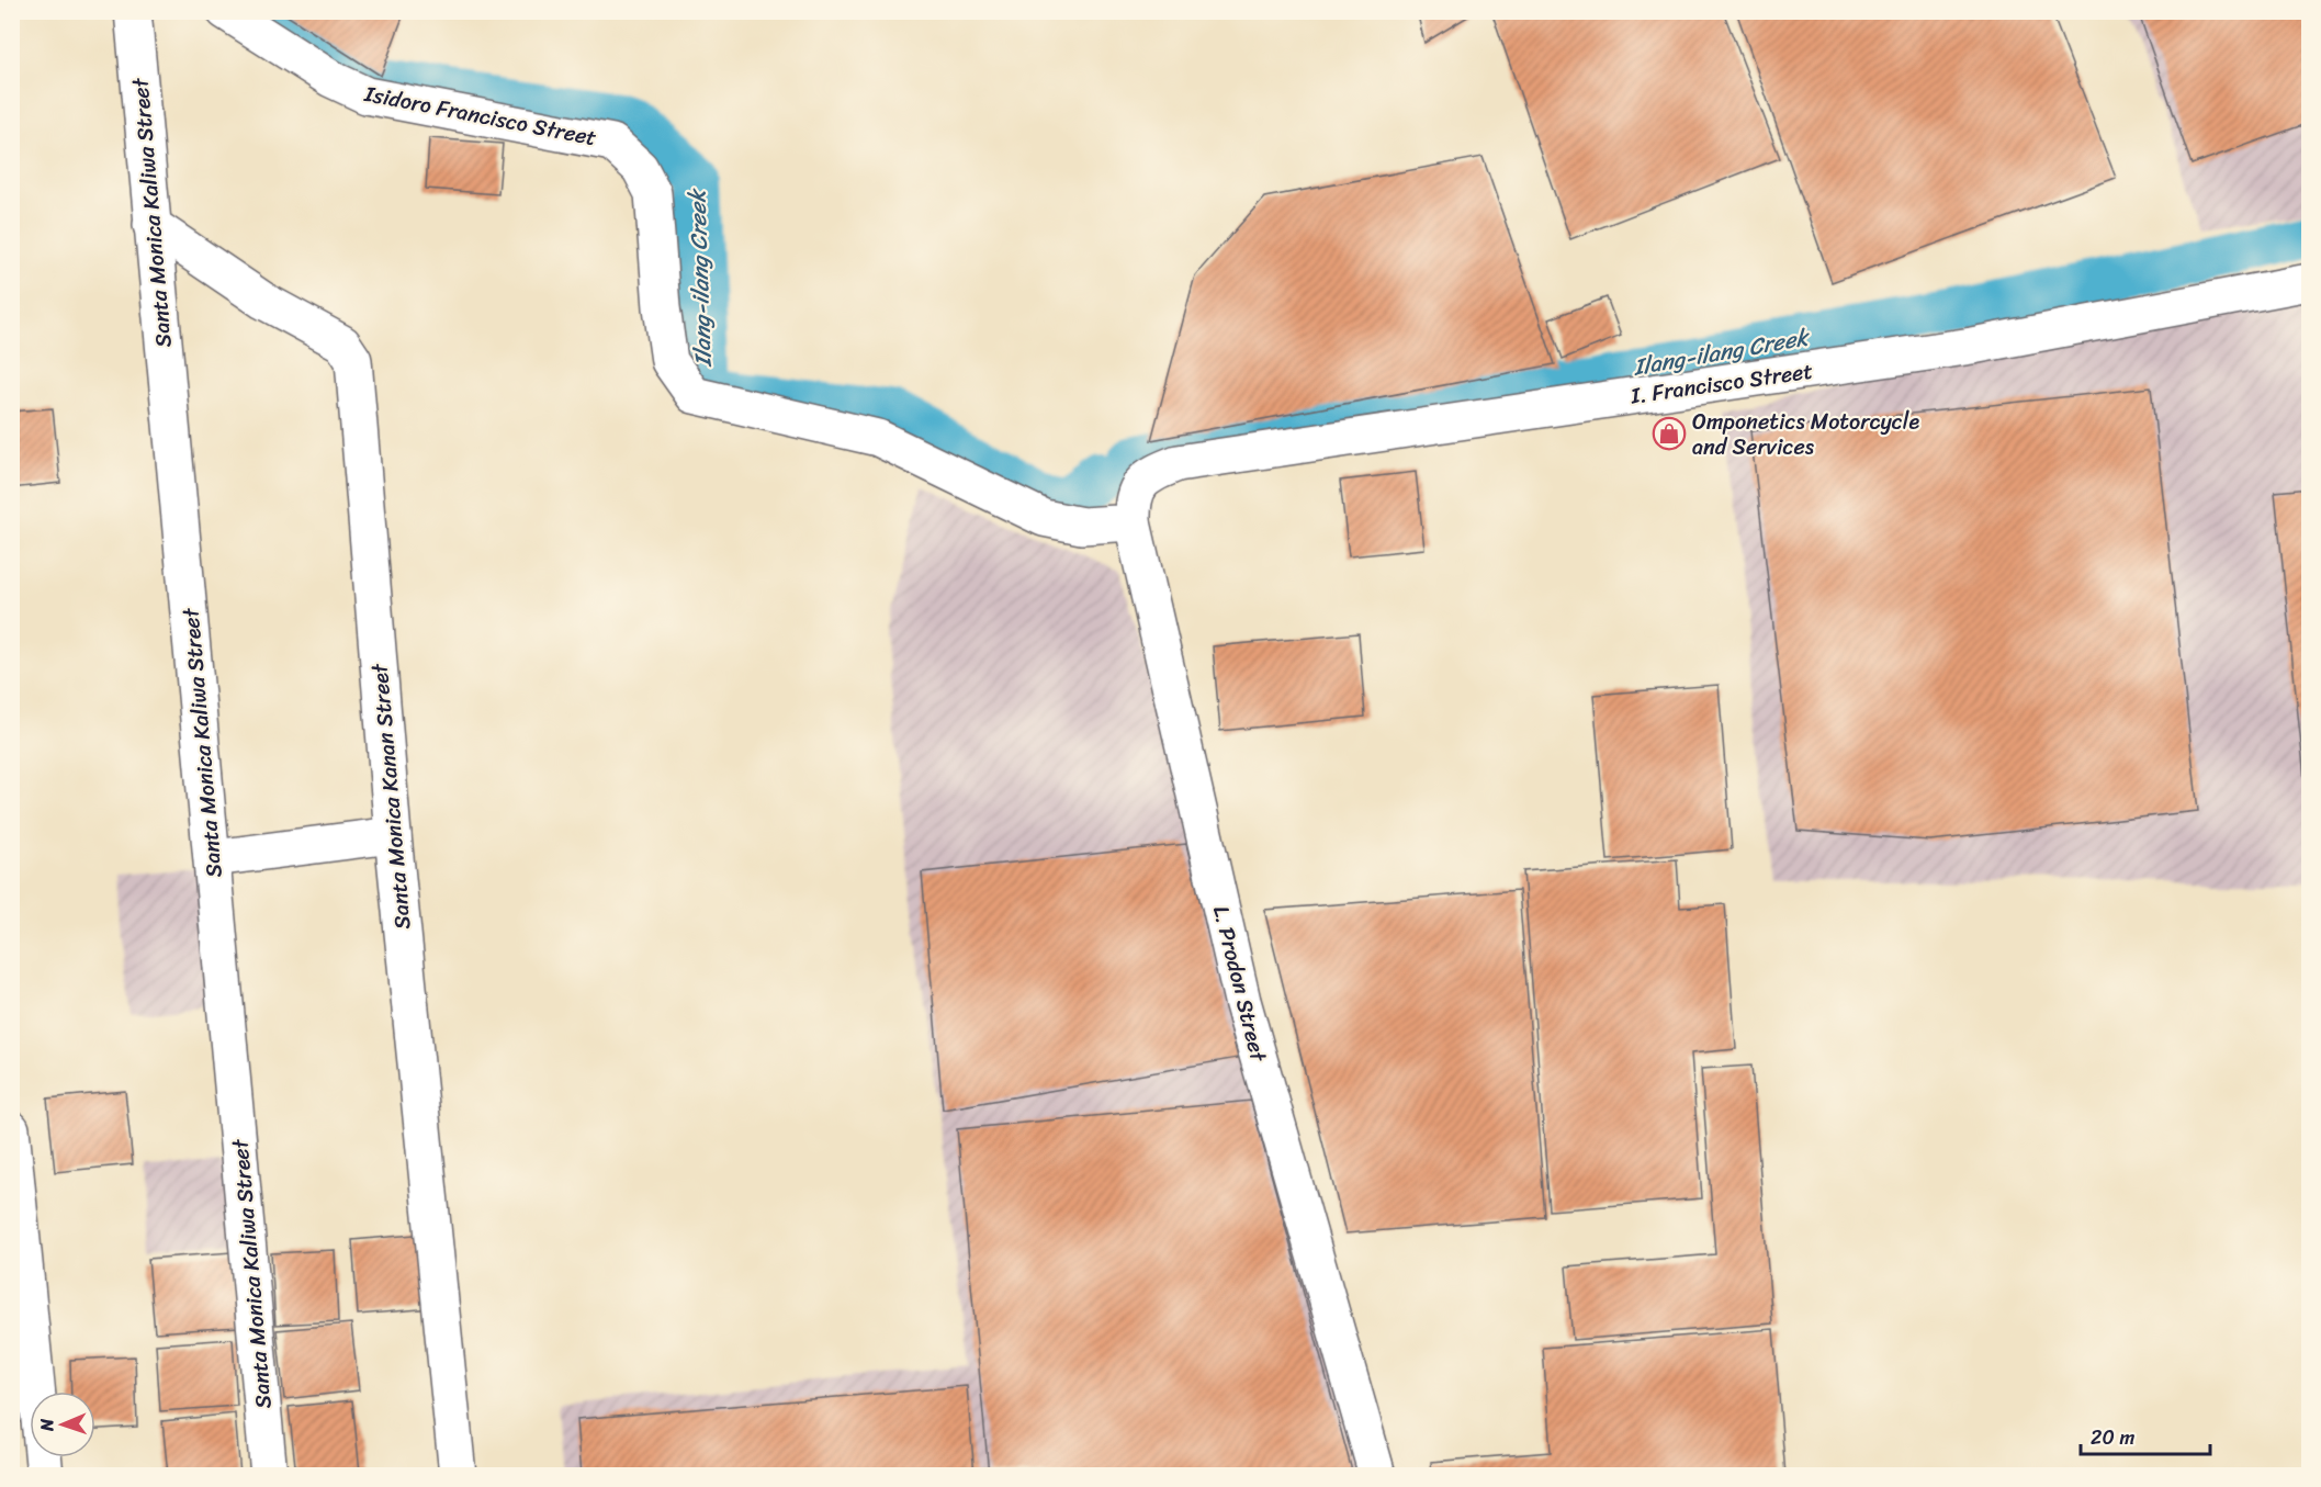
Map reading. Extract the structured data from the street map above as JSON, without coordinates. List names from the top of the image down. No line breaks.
{"streets":{"street":["Isidoro Francisco Street","Santa Monica Kaliwa Street","I. Francisco Street","Santa Monica Kanan Street","L. Prodon Street"]},"crossings":[["Isidoro Francisco Street","L. Prodon Street"],["Santa Monica Kaliwa Street","Santa Monica Kanan Street"],["I. Francisco Street","L. Prodon Street"]],"water":["Ilang-ilang Creek"],"places":{"shop":["Omponetics Motorcycle and Services"]},"scale_bar":"20 m","north":"left"}
